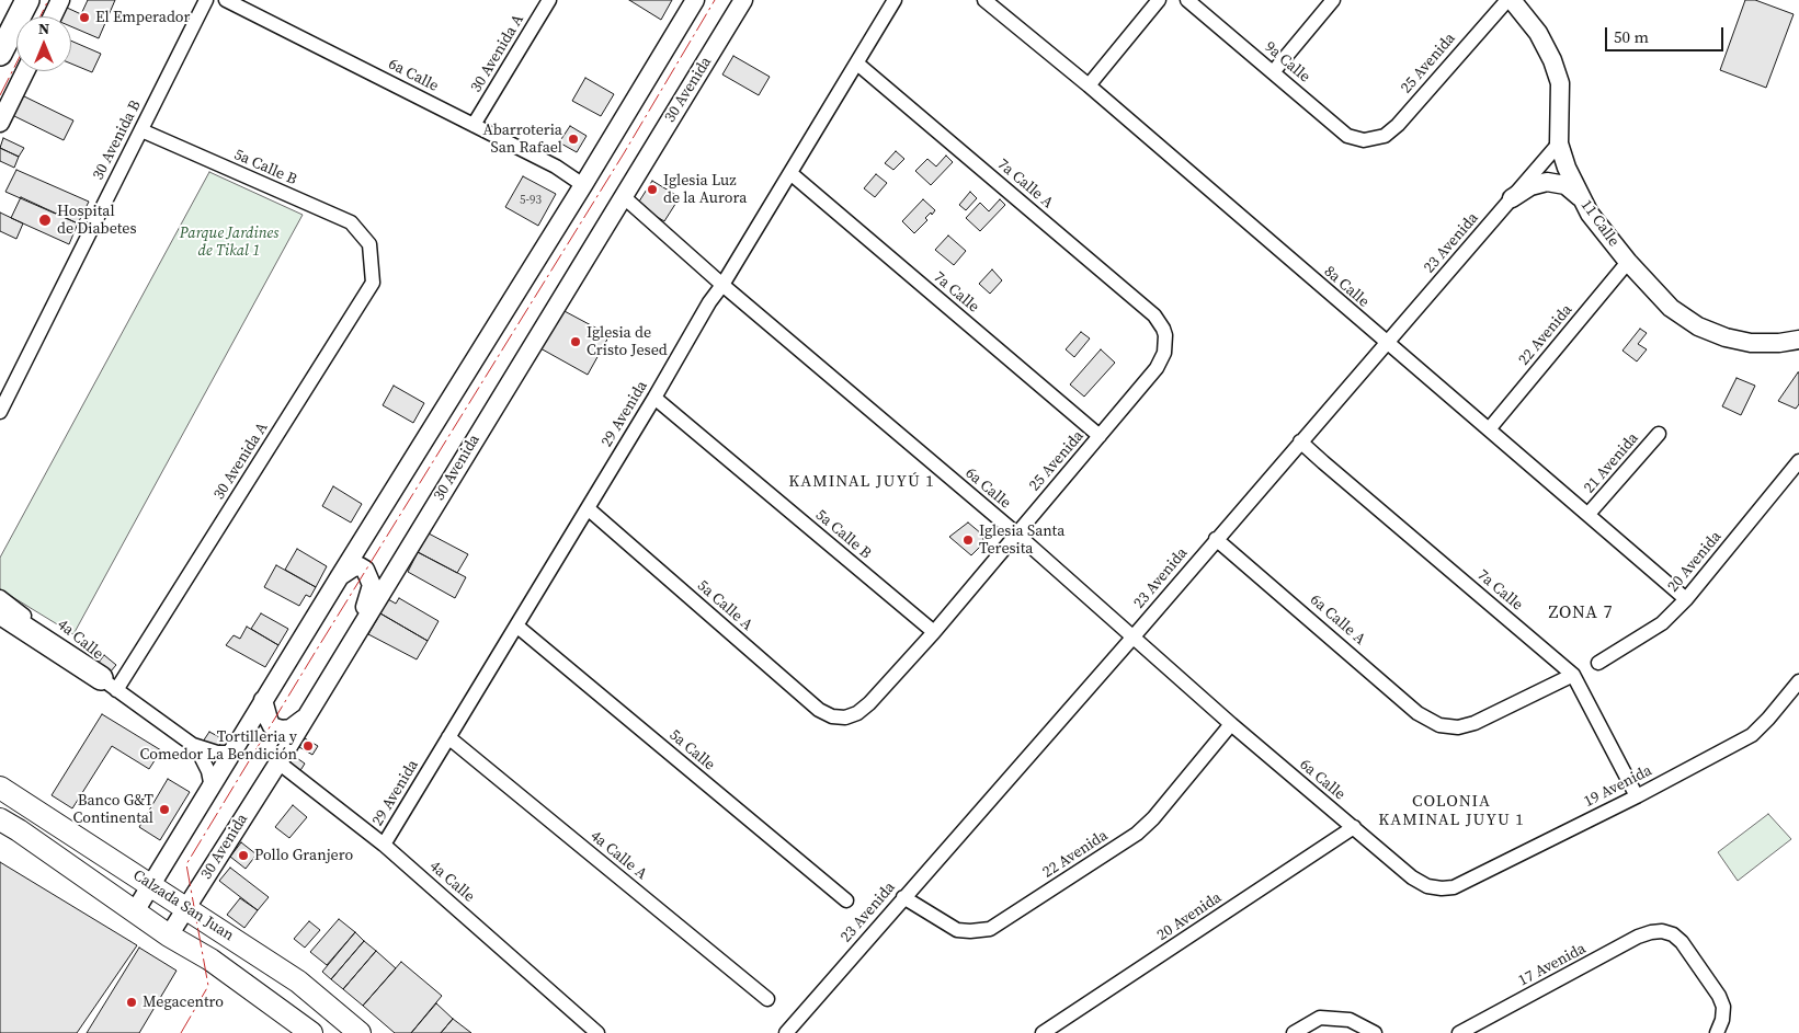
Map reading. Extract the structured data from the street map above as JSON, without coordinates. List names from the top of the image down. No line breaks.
{"streets":{"main road":["Calzada San Juan"],"street":["30 Avenida A","9a Calle","25 Avenida","6a Calle","30 Avenida","30 Avenida B","5a Calle B","7a Calle A","11 Calle","23 Avenida","8a Calle","7a Calle","22 Avenida","29 Avenida","21 Avenida","20 Avenida","5a Calle A","6a Calle A","4a Calle","5a Calle","19 Avenida","4a Calle A","17 Avenida"]},"crossings":[["30 Avenida A","6a Calle"],["30 Avenida A","5a Calle B"],["30 Avenida A","4a Calle"],["9a Calle","25 Avenida"],["25 Avenida","6a Calle"],["25 Avenida","5a Calle B"],["25 Avenida","7a Calle A"],["25 Avenida","7a Calle"],["25 Avenida","5a Calle A"],["6a Calle","30 Avenida"],["6a Calle","23 Avenida"],["6a Calle","22 Avenida"],["6a Calle","29 Avenida"],["6a Calle","20 Avenida"],["6a Calle","19 Avenida"],["30 Avenida","4a Calle"],["30 Avenida","Calzada San Juan"],["30 Avenida B","5a Calle B"],["5a Calle B","29 Avenida"],["7a Calle A","29 Avenida"],["11 Calle","23 Avenida"],["11 Calle","22 Avenida"],["23 Avenida","8a Calle"],["23 Avenida","7a Calle"],["23 Avenida","22 Avenida"],["23 Avenida","6a Calle A"],["8a Calle","22 Avenida"],["8a Calle","21 Avenida"],["8a Calle","20 Avenida"],["7a Calle","29 Avenida"],["7a Calle","6a Calle A"],["7a Calle","19 Avenida"],["29 Avenida","5a Calle A"],["29 Avenida","4a Calle"],["29 Avenida","5a Calle"],["29 Avenida","4a Calle A"]],"districts":["KAMINAL JUYÚ 1","ZONA 7","COLONIA KAMINAL JUYU 1"],"parks":["Parque Jardines de Tikal 1"],"places":["El Emperador","Abarroteria San Rafael","Iglesia Luz de la Aurora","Hospital de Diabetes","Iglesia de Cristo Jesed","Iglesia Santa Teresita","Tortilleria y Comedor La Bendición","Banco G&T Continental","Pollo Granjero","Megacentro"],"house_numbers":["5-93"],"scale_bar":"50 m","north":"top"}
